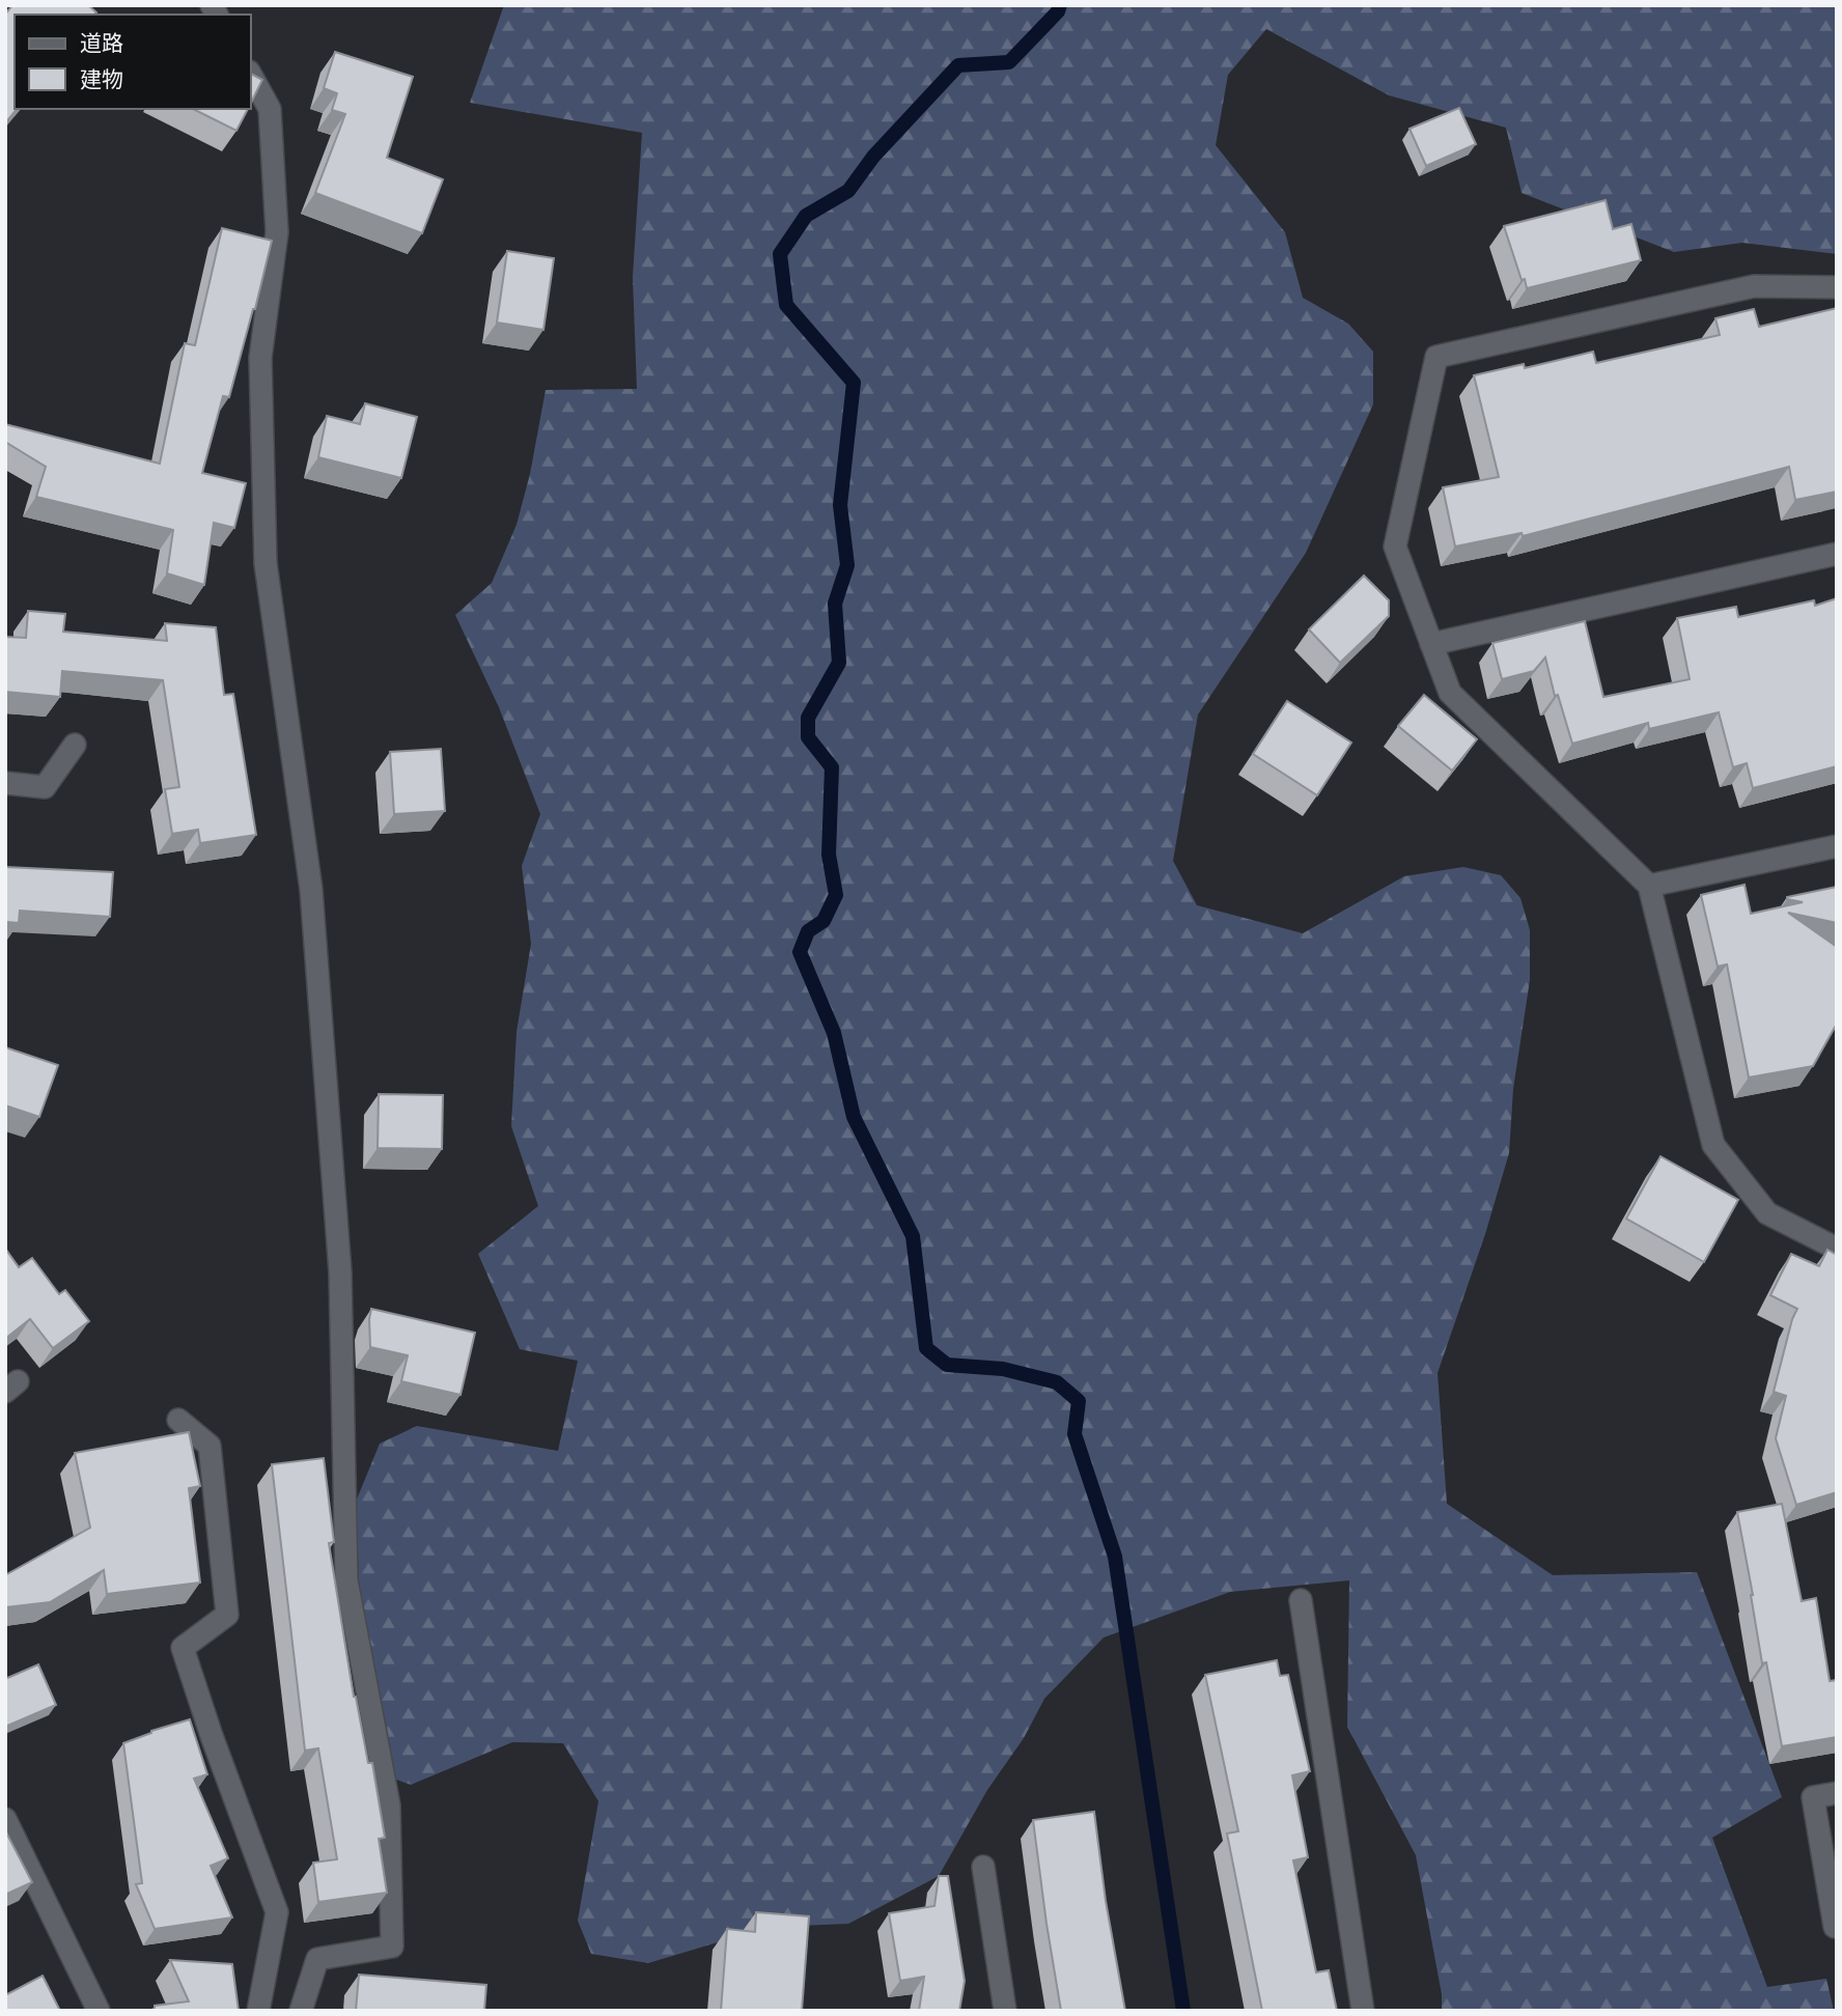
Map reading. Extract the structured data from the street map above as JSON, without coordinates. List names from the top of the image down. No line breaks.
{"legend":["道路","建物"]}
